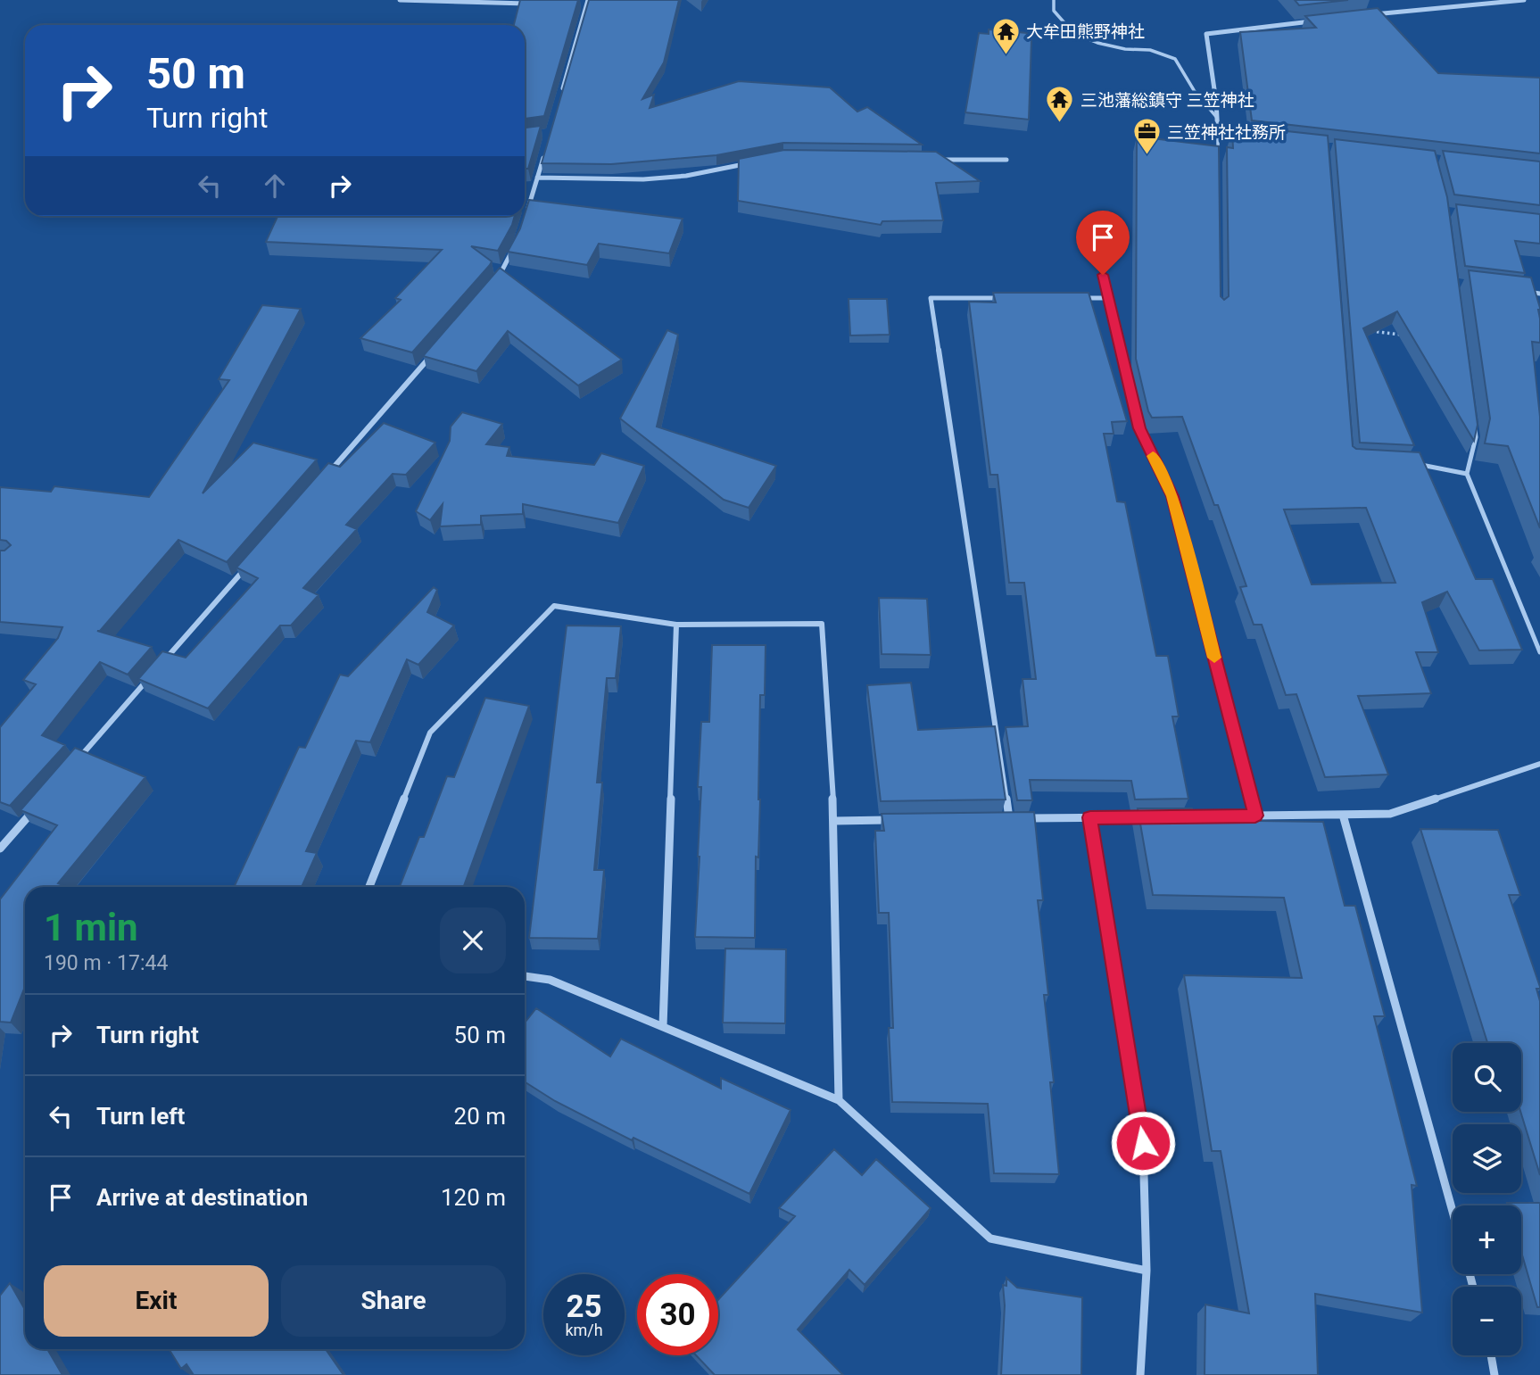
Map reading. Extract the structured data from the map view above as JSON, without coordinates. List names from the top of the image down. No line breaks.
{"places":{"temple":["大牟田熊野神社","三池藩総鎮守 三笠神社"],"office":["三笠神社社務所"]},"page":{"turn":["50 m","Turn right"],"heading":["1 min","190 m · 17:44"],"list":[{"name":"Turn right","value":"50 m"},{"name":"Turn left","value":"20 m"},{"name":"Arrive at destination","value":"120 m"}],"map_buttons":["+","−"],"buttons":["Exit","Share"],"speed":"25 km/h","limit":"30"}}
